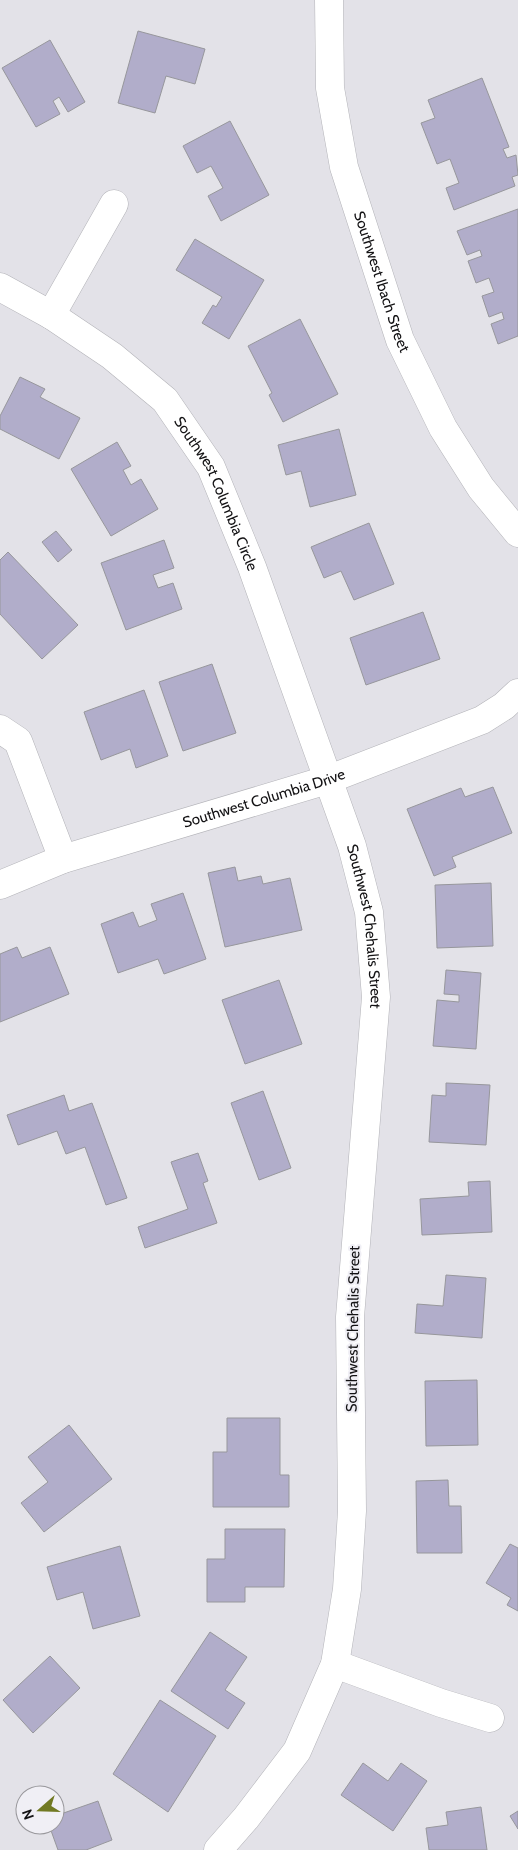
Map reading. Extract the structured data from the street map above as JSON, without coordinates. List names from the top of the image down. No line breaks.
{"streets":{"street":["Southwest Ibach Street","Southwest Columbia Circle","Southwest Columbia Drive","Southwest Chehalis Street"]},"crossings":[["Southwest Columbia Circle","Southwest Columbia Drive"],["Southwest Columbia Circle","Southwest Chehalis Street"],["Southwest Columbia Drive","Southwest Chehalis Street"]],"north":"left"}
